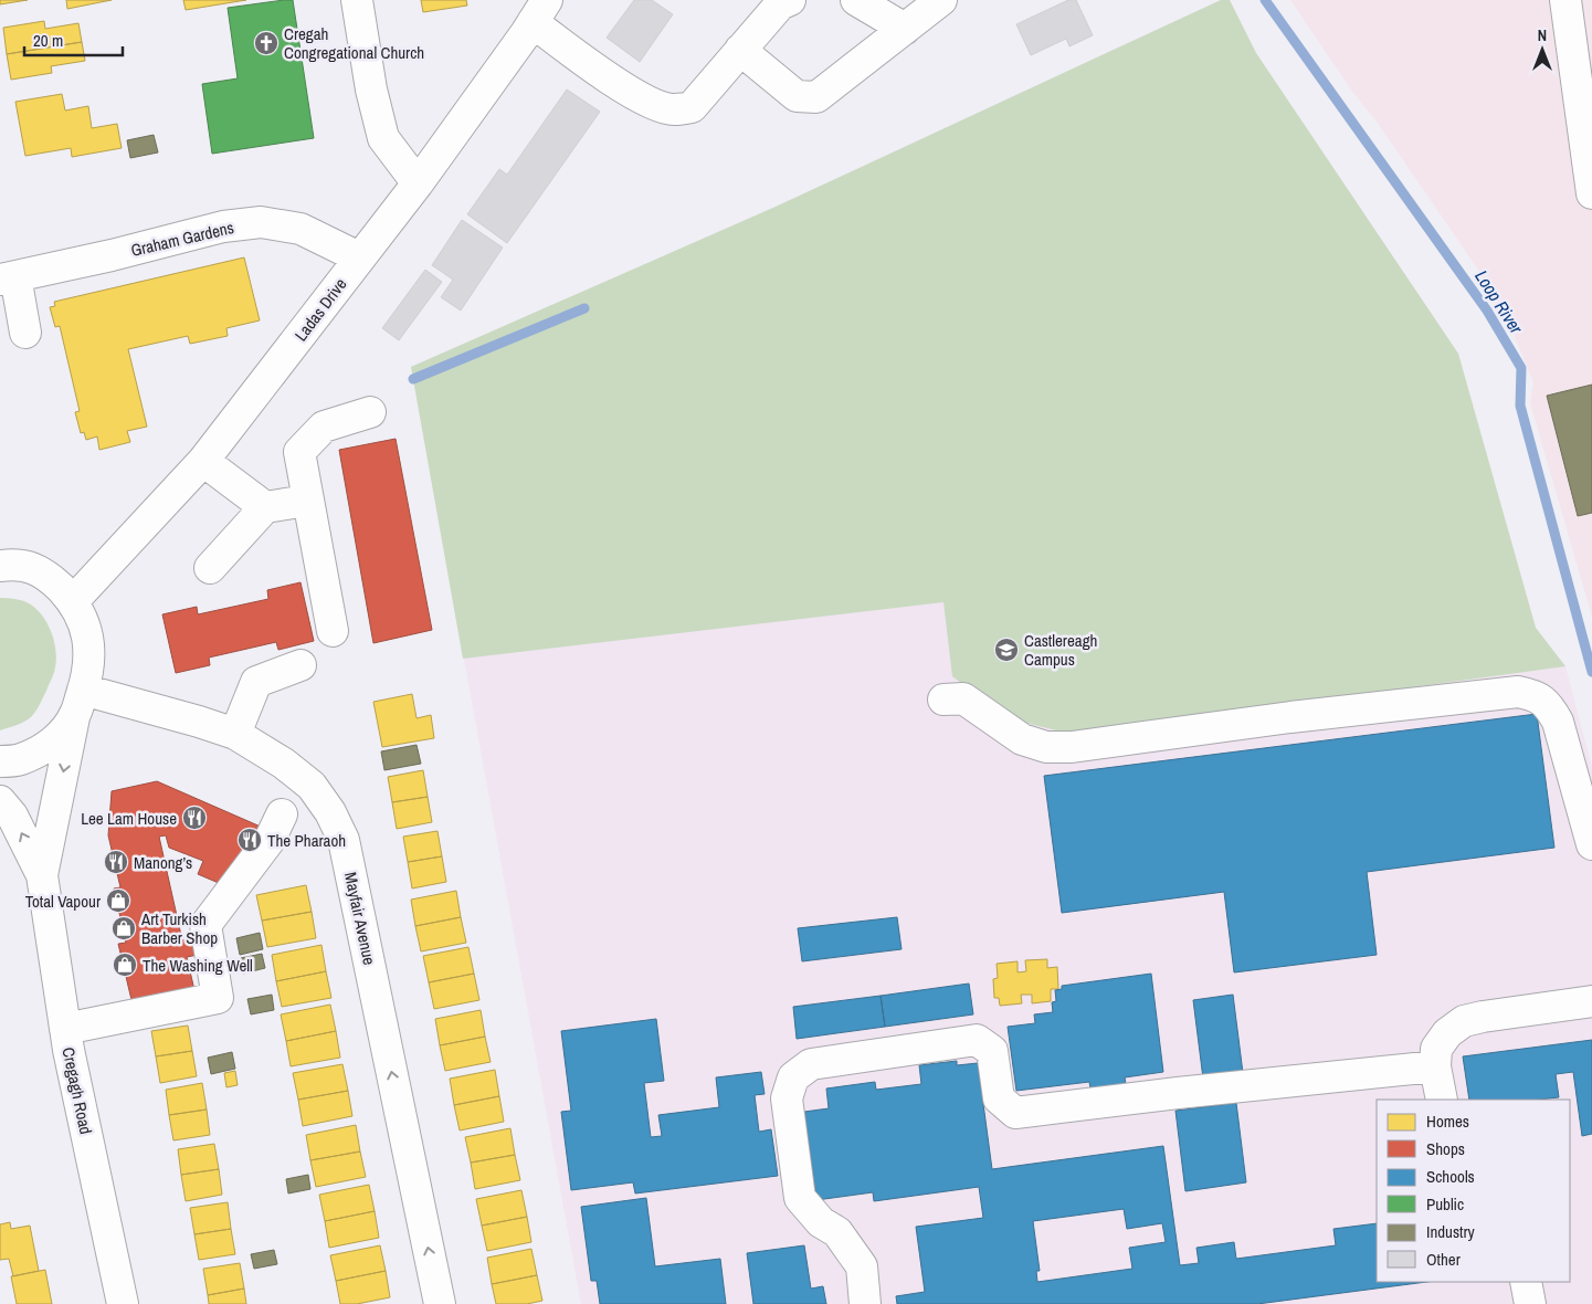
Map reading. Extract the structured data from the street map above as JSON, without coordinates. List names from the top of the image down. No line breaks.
{"streets":{"street":["Graham Gardens","Ladas Drive","Mayfair Avenue","Cregagh Road"]},"crossings":[["Graham Gardens","Ladas Drive"],["Ladas Drive","Cregagh Road"],["Mayfair Avenue","Cregagh Road"]],"one_way":["Mayfair Avenue"],"water":["Loop River"],"places":{"church":["Cregah Congregational Church"],"school or university":["Castlereagh Campus"],"restaurant":["Lee Lam House","The Pharaoh","Manong’s"],"shop":["Total Vapour","Art Turkish Barber Shop","The Washing Well"]},"legend":["Homes","Shops","Schools","Public","Industry","Other"],"scale_bar":"20 m","north":"top"}
